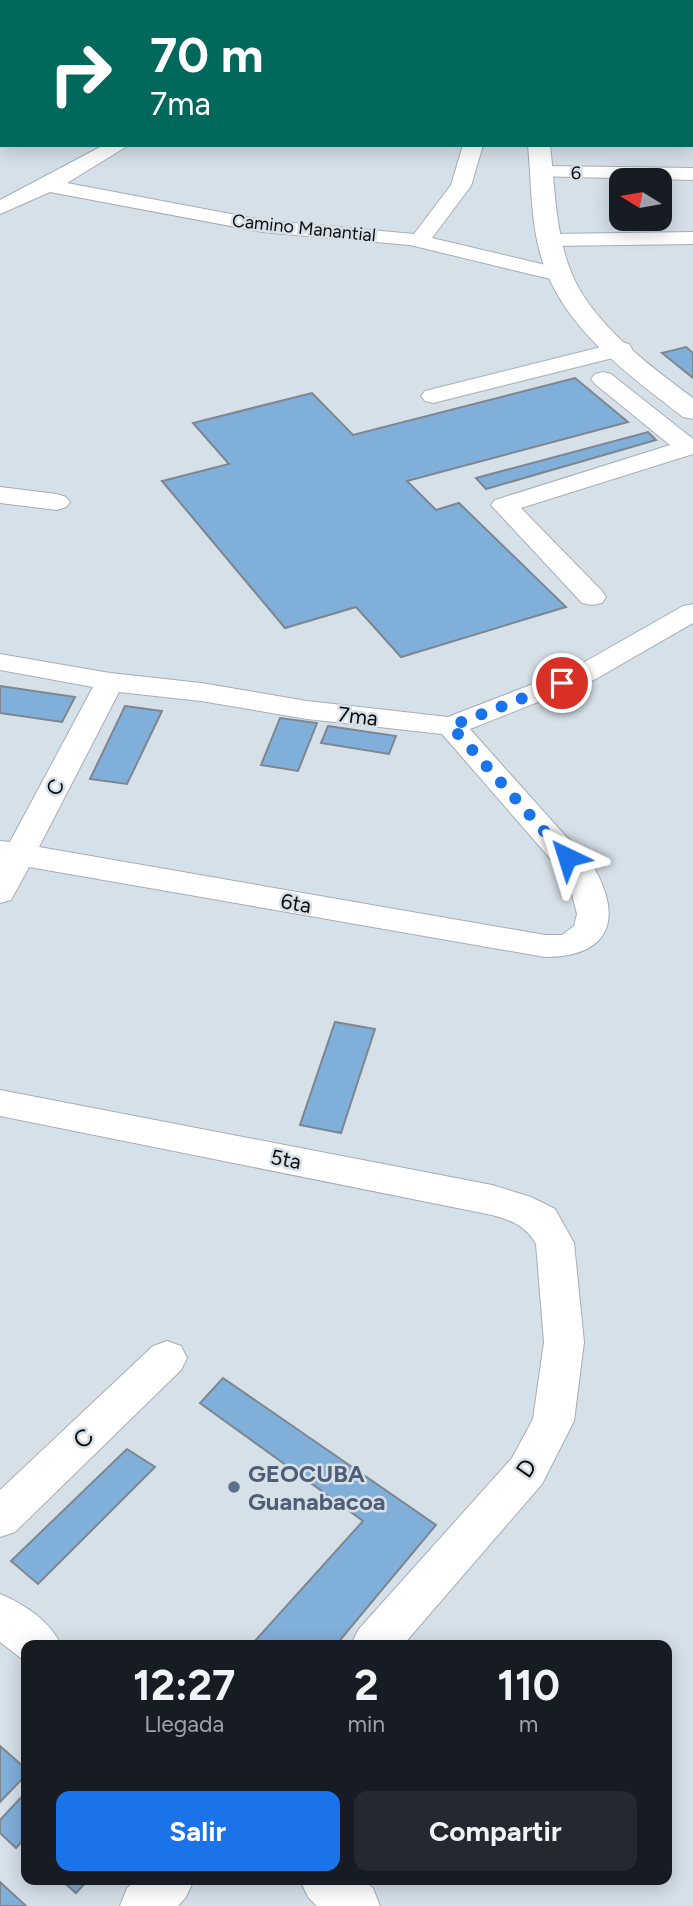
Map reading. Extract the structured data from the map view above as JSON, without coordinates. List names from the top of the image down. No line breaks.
{"streets":{"street":["6","Camino Manantial","7ma","C","6ta","5ta","D"]},"crossings":[["7ma","C"],["7ma","6ta"],["C","6ta"],["5ta","D"]],"places":["GEOCUBA Guanabacoa"],"north":"left","page":{"turn":["70 m","7ma"],"eta":["12:27","Llegada","2","min","110","m"],"buttons":["Salir","Compartir"]}}
